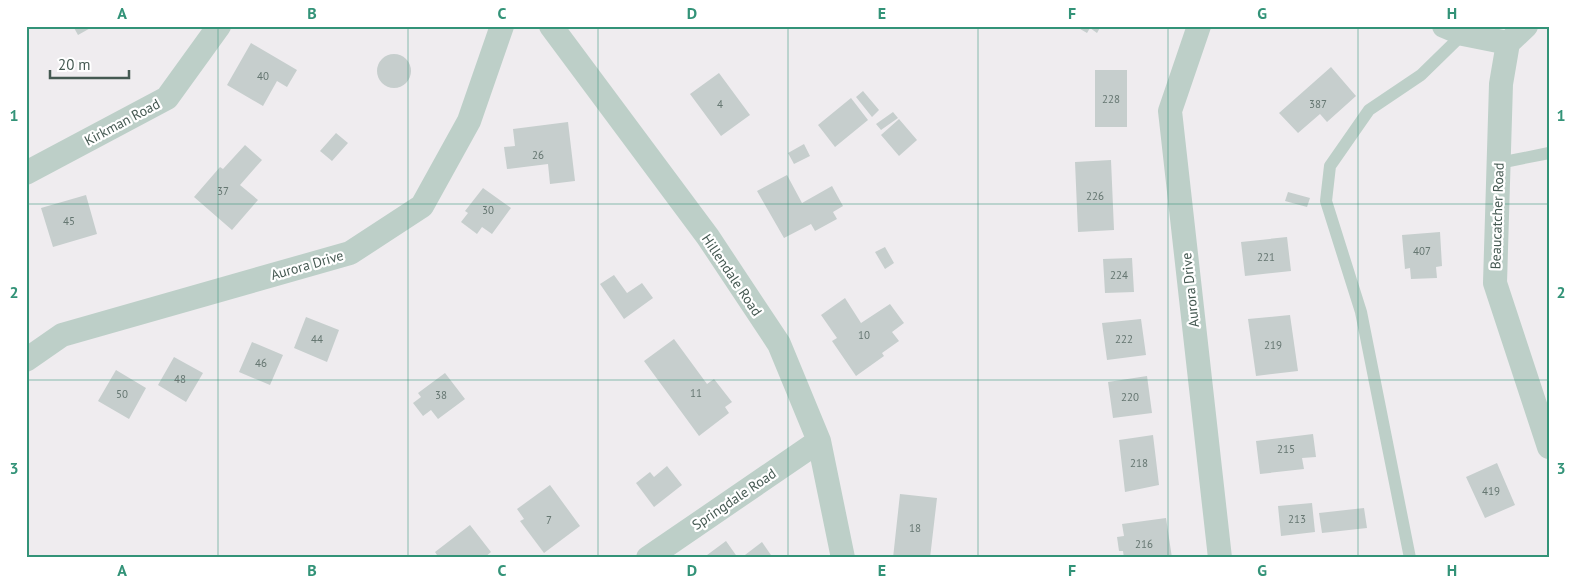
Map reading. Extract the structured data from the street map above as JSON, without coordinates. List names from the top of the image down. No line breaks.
{"streets":{"street":["Kirkman Road","Beaucatcher Road","Aurora Drive","Hillendale Road","Springdale Road"]},"crossings":[["Hillendale Road","Springdale Road"]],"house_numbers":["40","228","4","387","26","37","226","30","45","407","221","224","10","44","222","219","46","48","11","50","38","220","215","218","419","213","7","18","216"],"scale_bar":"20 m","grid":{"columns":["A","B","C","D","E","F","G","H"],"rows":["1","2","3"]}}
